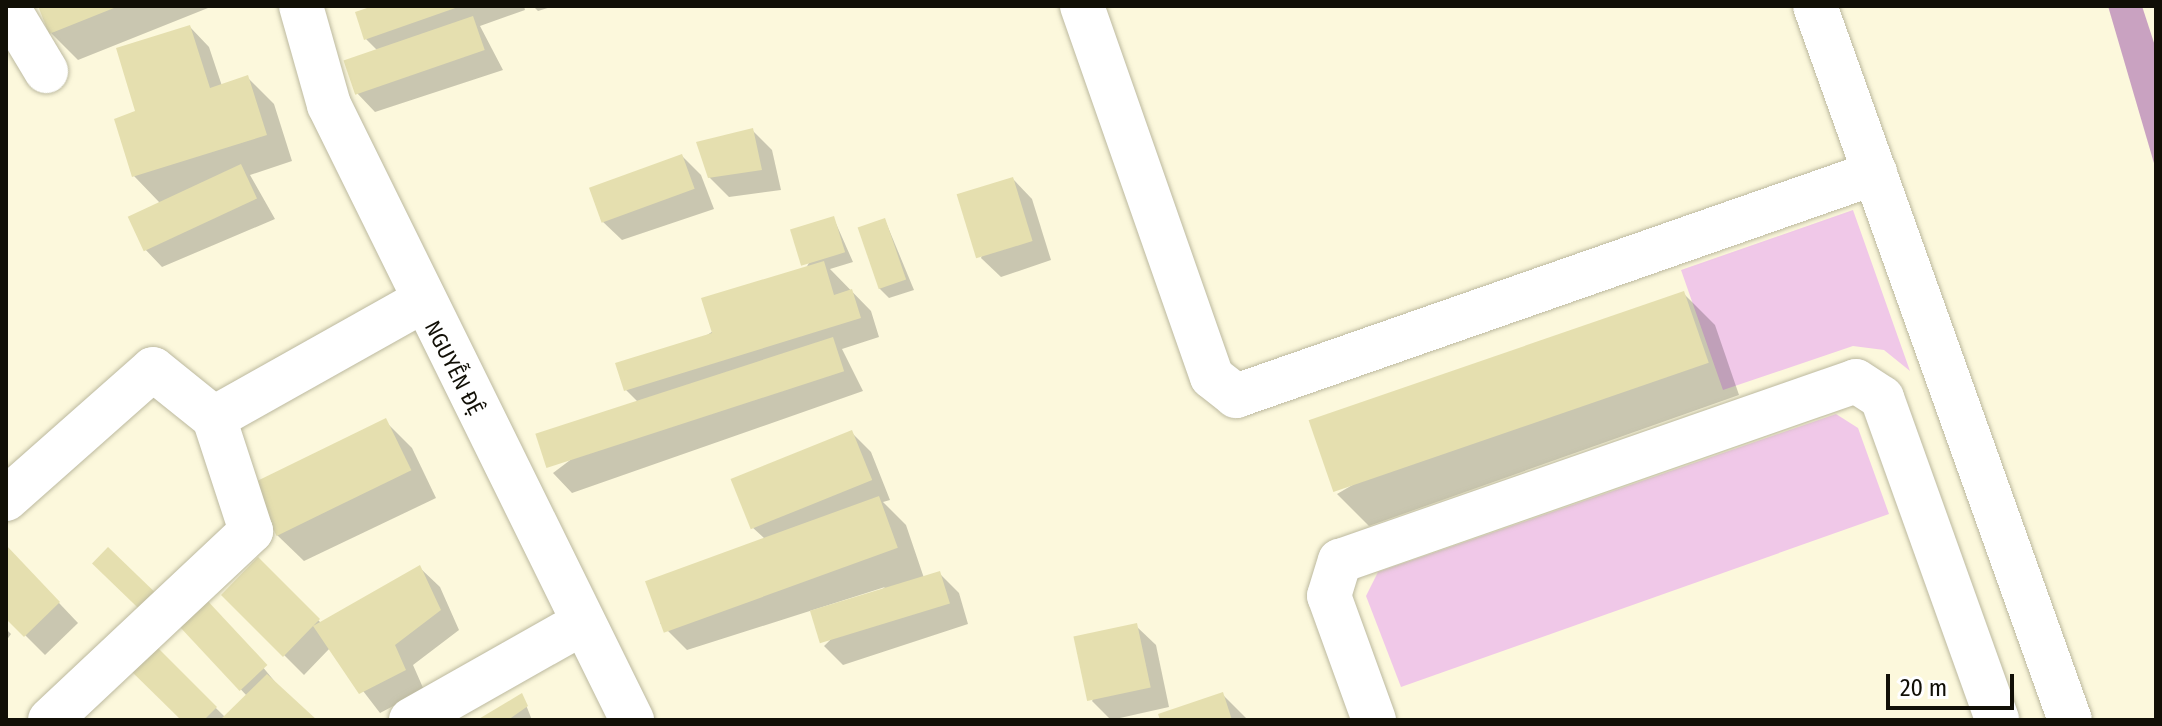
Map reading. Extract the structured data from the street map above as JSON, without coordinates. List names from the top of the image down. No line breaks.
{"streets":{"street":["NGUYỄN ĐỆ"]},"scale_bar":"20 m"}
